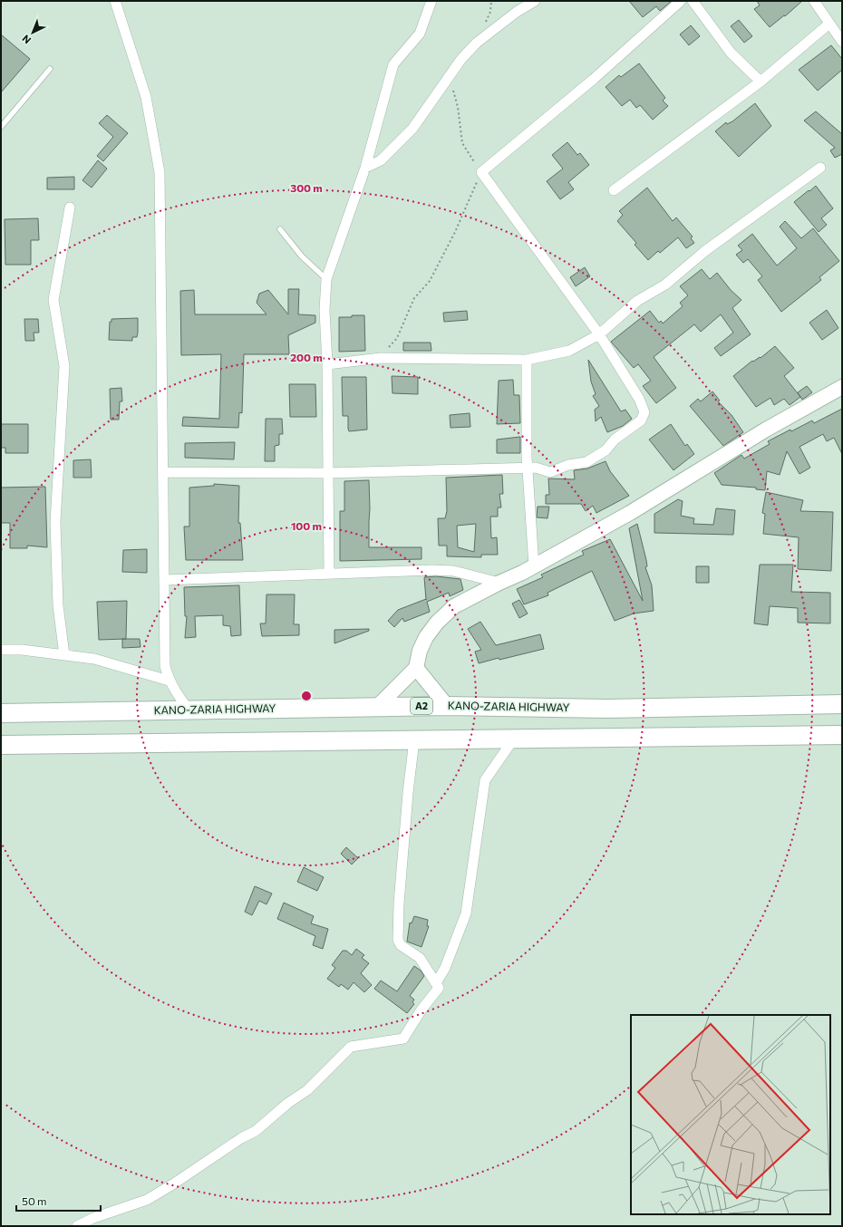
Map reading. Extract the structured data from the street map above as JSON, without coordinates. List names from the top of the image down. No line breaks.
{"streets":{"highway":["A2","KANO-ZARIA HIGHWAY"]},"scale_bar":"50 m","north":"bottom left","rings":["300 m","200 m","100 m"]}
